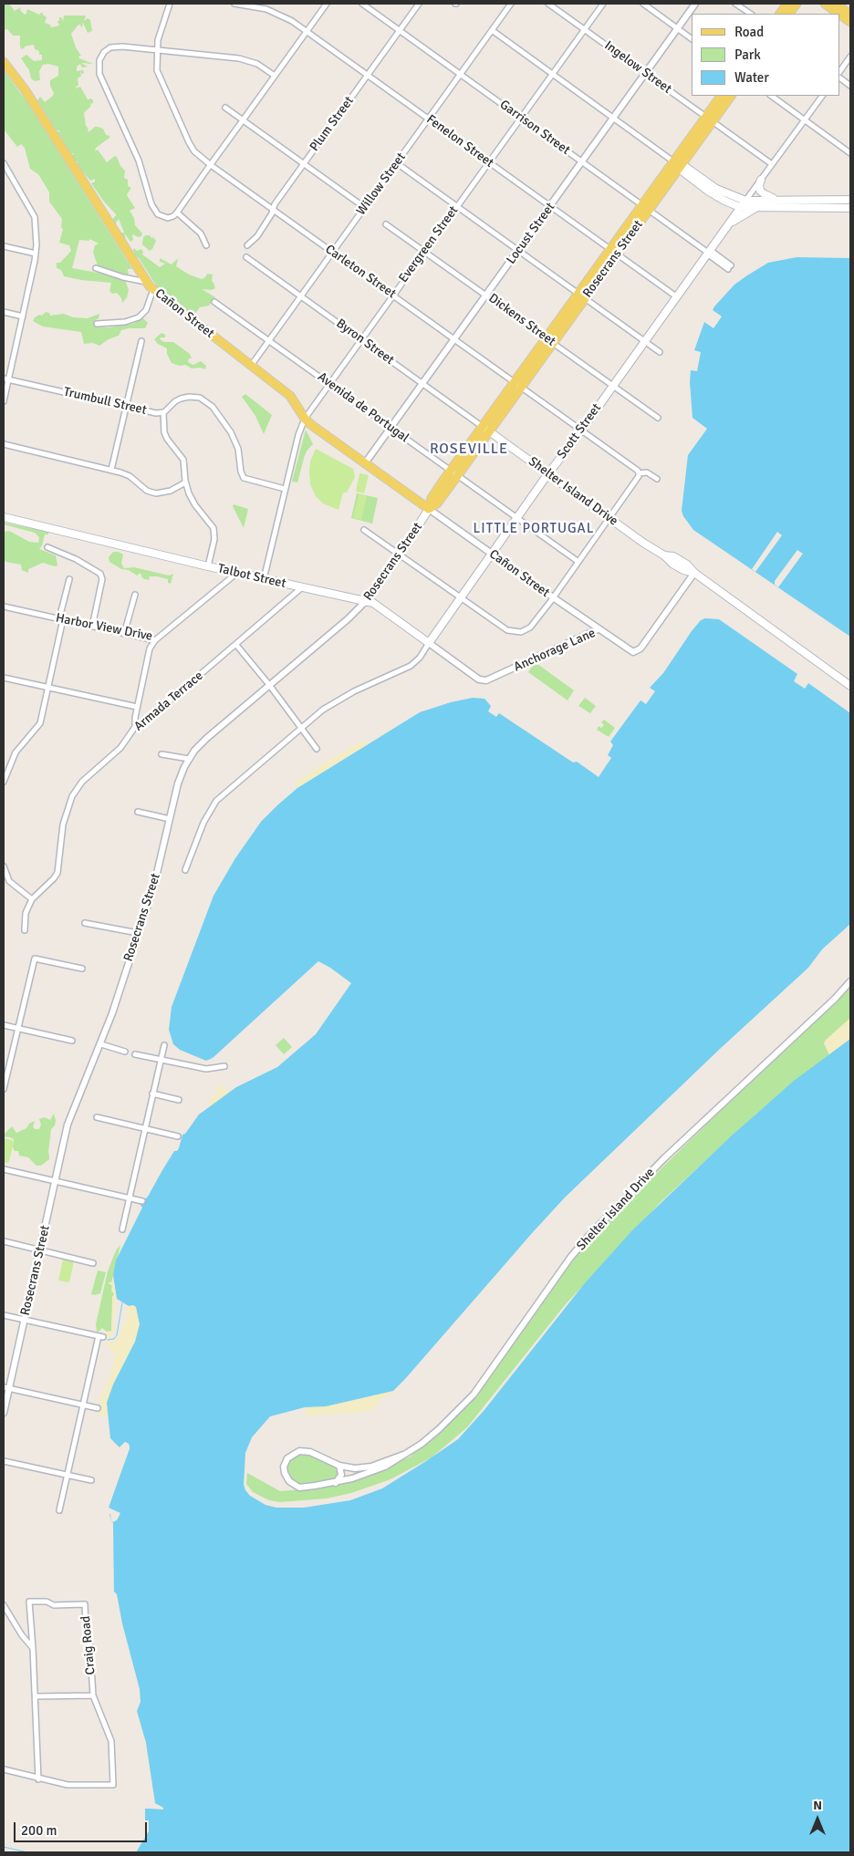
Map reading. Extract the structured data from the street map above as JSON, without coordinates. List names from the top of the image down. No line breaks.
{"streets":{"main road":["Rosecrans Street","Cañon Street","Scott Street","Shelter Island Drive","Talbot Street"],"street":["Ingelow Street","Plum Street","Garrison Street","Fenelon Street","Willow Street","Locust Street","Evergreen Street","Carleton Street","Dickens Street","Byron Street","Trumbull Street","Avenida de Portugal","Harbor View Drive","Anchorage Lane","Armada Terrace","Craig Road"]},"crossings":[["Ingelow Street","Locust Street"],["Ingelow Street","Evergreen Street"],["Ingelow Street","Rosecrans Street"],["Ingelow Street","Scott Street"],["Plum Street","Garrison Street"],["Plum Street","Fenelon Street"],["Plum Street","Carleton Street"],["Garrison Street","Willow Street"],["Garrison Street","Locust Street"],["Garrison Street","Evergreen Street"],["Garrison Street","Rosecrans Street"],["Garrison Street","Scott Street"],["Fenelon Street","Willow Street"],["Fenelon Street","Locust Street"],["Fenelon Street","Evergreen Street"],["Fenelon Street","Rosecrans Street"],["Fenelon Street","Scott Street"],["Willow Street","Carleton Street"],["Willow Street","Cañon Street"],["Willow Street","Byron Street"],["Willow Street","Avenida de Portugal"],["Locust Street","Carleton Street"],["Locust Street","Cañon Street"],["Locust Street","Dickens Street"],["Locust Street","Byron Street"],["Locust Street","Avenida de Portugal"],["Evergreen Street","Carleton Street"],["Evergreen Street","Cañon Street"],["Evergreen Street","Dickens Street"],["Evergreen Street","Byron Street"],["Evergreen Street","Trumbull Street"],["Evergreen Street","Avenida de Portugal"],["Evergreen Street","Talbot Street"],["Rosecrans Street","Carleton Street"],["Rosecrans Street","Cañon Street"],["Rosecrans Street","Dickens Street"],["Rosecrans Street","Byron Street"],["Rosecrans Street","Avenida de Portugal"],["Rosecrans Street","Shelter Island Drive"],["Rosecrans Street","Talbot Street"],["Carleton Street","Scott Street"],["Cañon Street","Scott Street"],["Cañon Street","Anchorage Lane"],["Dickens Street","Scott Street"],["Byron Street","Shelter Island Drive"],["Avenida de Portugal","Scott Street"],["Scott Street","Shelter Island Drive"],["Scott Street","Talbot Street"],["Shelter Island Drive","Anchorage Lane"],["Talbot Street","Harbor View Drive"],["Talbot Street","Anchorage Lane"],["Talbot Street","Armada Terrace"]],"districts":["ROSEVILLE","LITTLE PORTUGAL"],"legend":["Road","Park","Water"],"scale_bar":"200 m","north":"top"}
